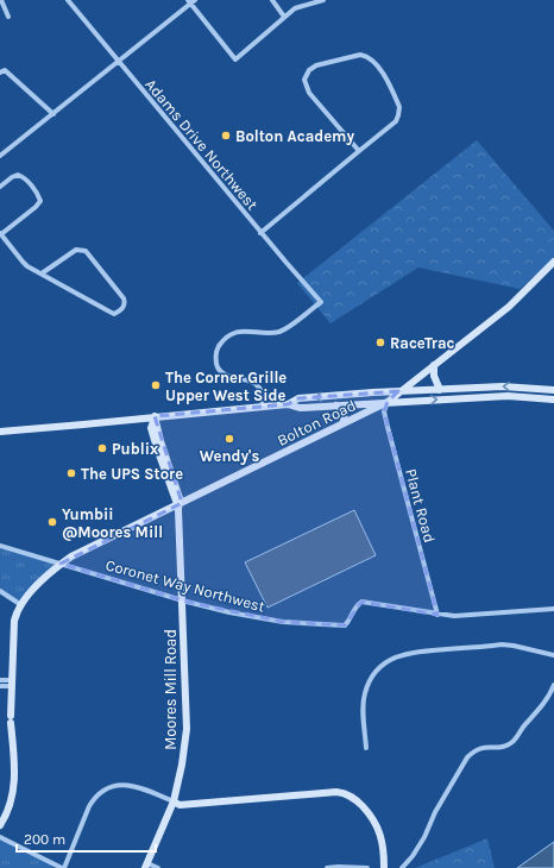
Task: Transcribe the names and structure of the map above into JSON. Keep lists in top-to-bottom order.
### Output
{
  "streets": {
    "street": [
      "Adams Drive Northwest",
      "Bolton Road",
      "Plant Road",
      "Coronet Way Northwest",
      "Moores Mill Road"
    ]
  },
  "crossings": [
    ["Bolton Road", "Plant Road"],
    ["Bolton Road", "Coronet Way Northwest"],
    ["Bolton Road", "Moores Mill Road"],
    ["Plant Road", "Coronet Way Northwest"],
    ["Coronet Way Northwest", "Moores Mill Road"]
  ],
  "places": [
    "Bolton Academy",
    "RaceTrac",
    "The Corner Grille Upper West Side",
    "Wendy's",
    "Publix",
    "The UPS Store",
    "Yumbii @Moores Mill"
  ],
  "scale_bar": "200 m"
}
